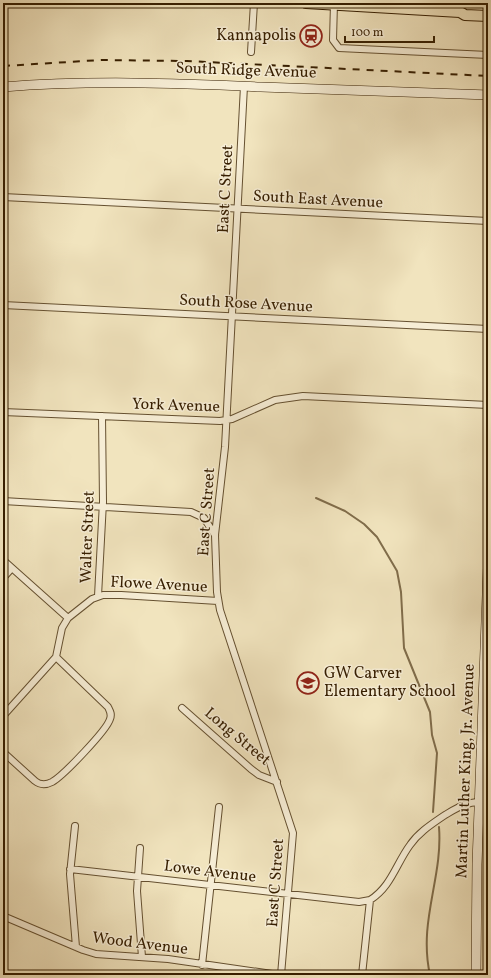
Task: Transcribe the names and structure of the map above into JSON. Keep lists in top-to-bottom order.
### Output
{
  "streets": {
    "street": [
      "South Ridge Avenue",
      "East C Street",
      "South East Avenue",
      "South Rose Avenue",
      "York Avenue",
      "Walter Street",
      "Flowe Avenue",
      "Long Street",
      "Martin Luther King, Jr. Avenue",
      "Lowe Avenue",
      "Wood Avenue"
    ]
  },
  "crossings": [
    ["South Ridge Avenue", "East C Street"],
    ["East C Street", "South East Avenue"],
    ["East C Street", "South Rose Avenue"],
    ["East C Street", "York Avenue"],
    ["East C Street", "Flowe Avenue"],
    ["East C Street", "Long Street"],
    ["East C Street", "Lowe Avenue"],
    ["East C Street", "Wood Avenue"],
    ["York Avenue", "Walter Street"],
    ["Walter Street", "Flowe Avenue"]
  ],
  "places": {
    "station": ["Kannapolis"],
    "school or university": ["GW Carver Elementary School"]
  },
  "scale_bar": "100 m"
}
